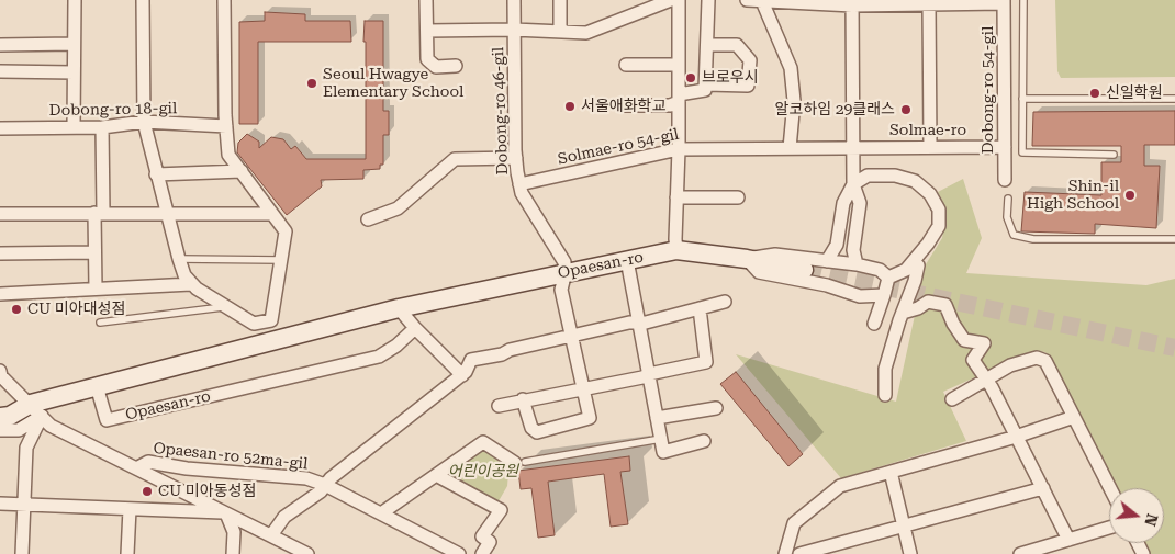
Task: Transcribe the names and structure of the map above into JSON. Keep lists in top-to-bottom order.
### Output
{
  "streets": {
    "street": [
      "Dobong-ro 54-gil",
      "Dobong-ro 18-gil",
      "Dobong-ro 46-gil",
      "Solmae-ro",
      "Solmae-ro 54-gil",
      "Opaesan-ro",
      "Opaesan-ro 52ma-gil"
    ]
  },
  "crossings": [
    ["Dobong-ro 54-gil", "Solmae-ro"],
    ["Dobong-ro 46-gil", "Solmae-ro 54-gil"],
    ["Dobong-ro 46-gil", "Opaesan-ro"],
    ["Solmae-ro", "Solmae-ro 54-gil"]
  ],
  "parks": ["어린이공원"],
  "places": [
    "브로우시",
    "Seoul Hwagye Elementary School",
    "신일학원",
    "서울애화학교",
    "알코하임 29클래스",
    "Shin-il High School",
    "CU 미아대성점",
    "CU 미아동성점"
  ],
  "north": "right"
}
